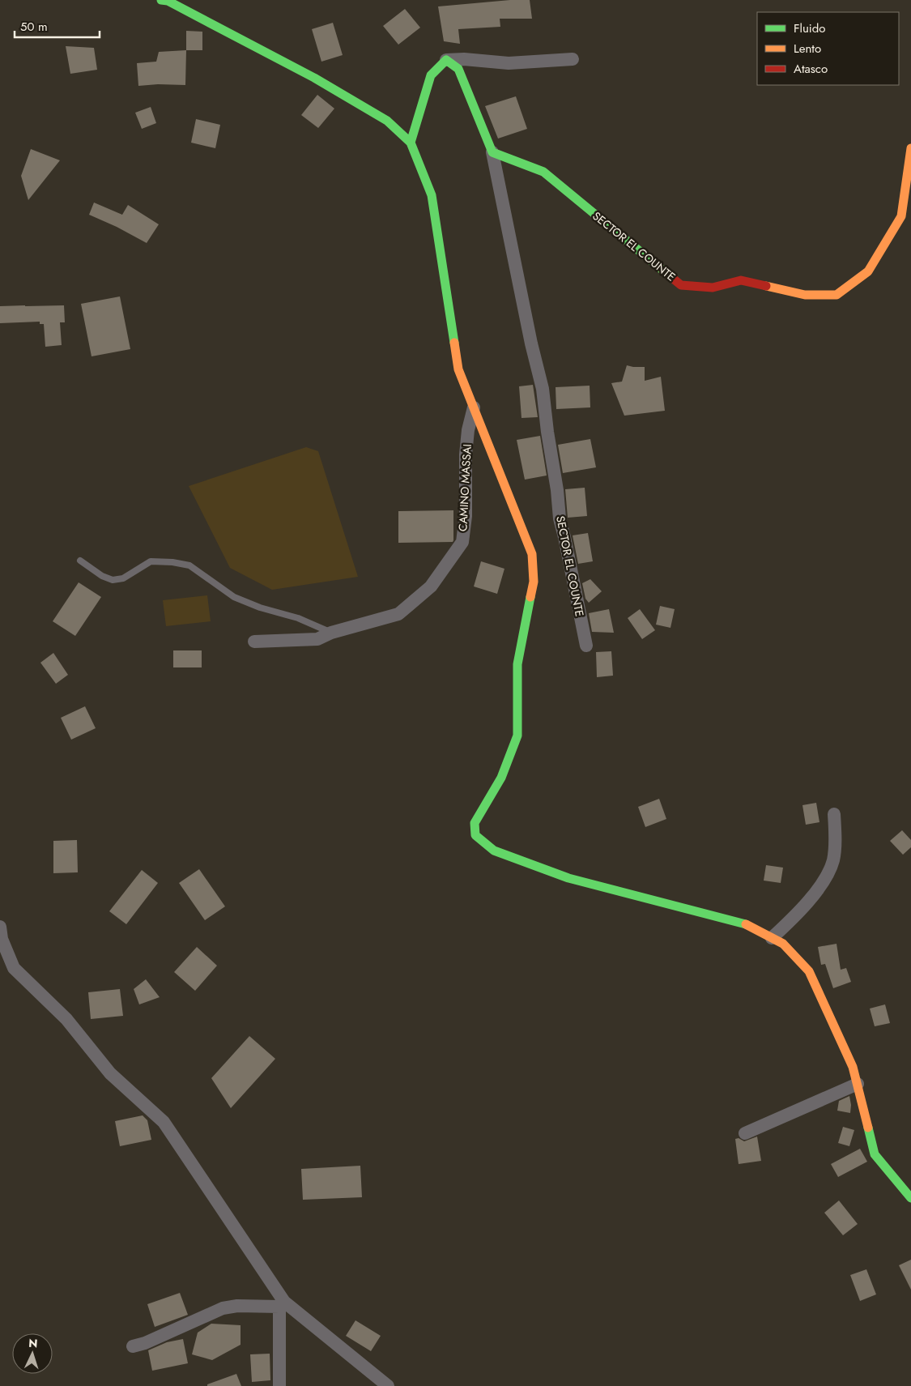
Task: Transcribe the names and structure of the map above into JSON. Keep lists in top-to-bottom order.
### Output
{
  "streets": {
    "street": ["SECTOR EL COUNTE", "CAMINO MASSAI"]
  },
  "legend": ["Fluido", "Lento", "Atasco"],
  "scale_bar": "50 m",
  "north": "top"
}
